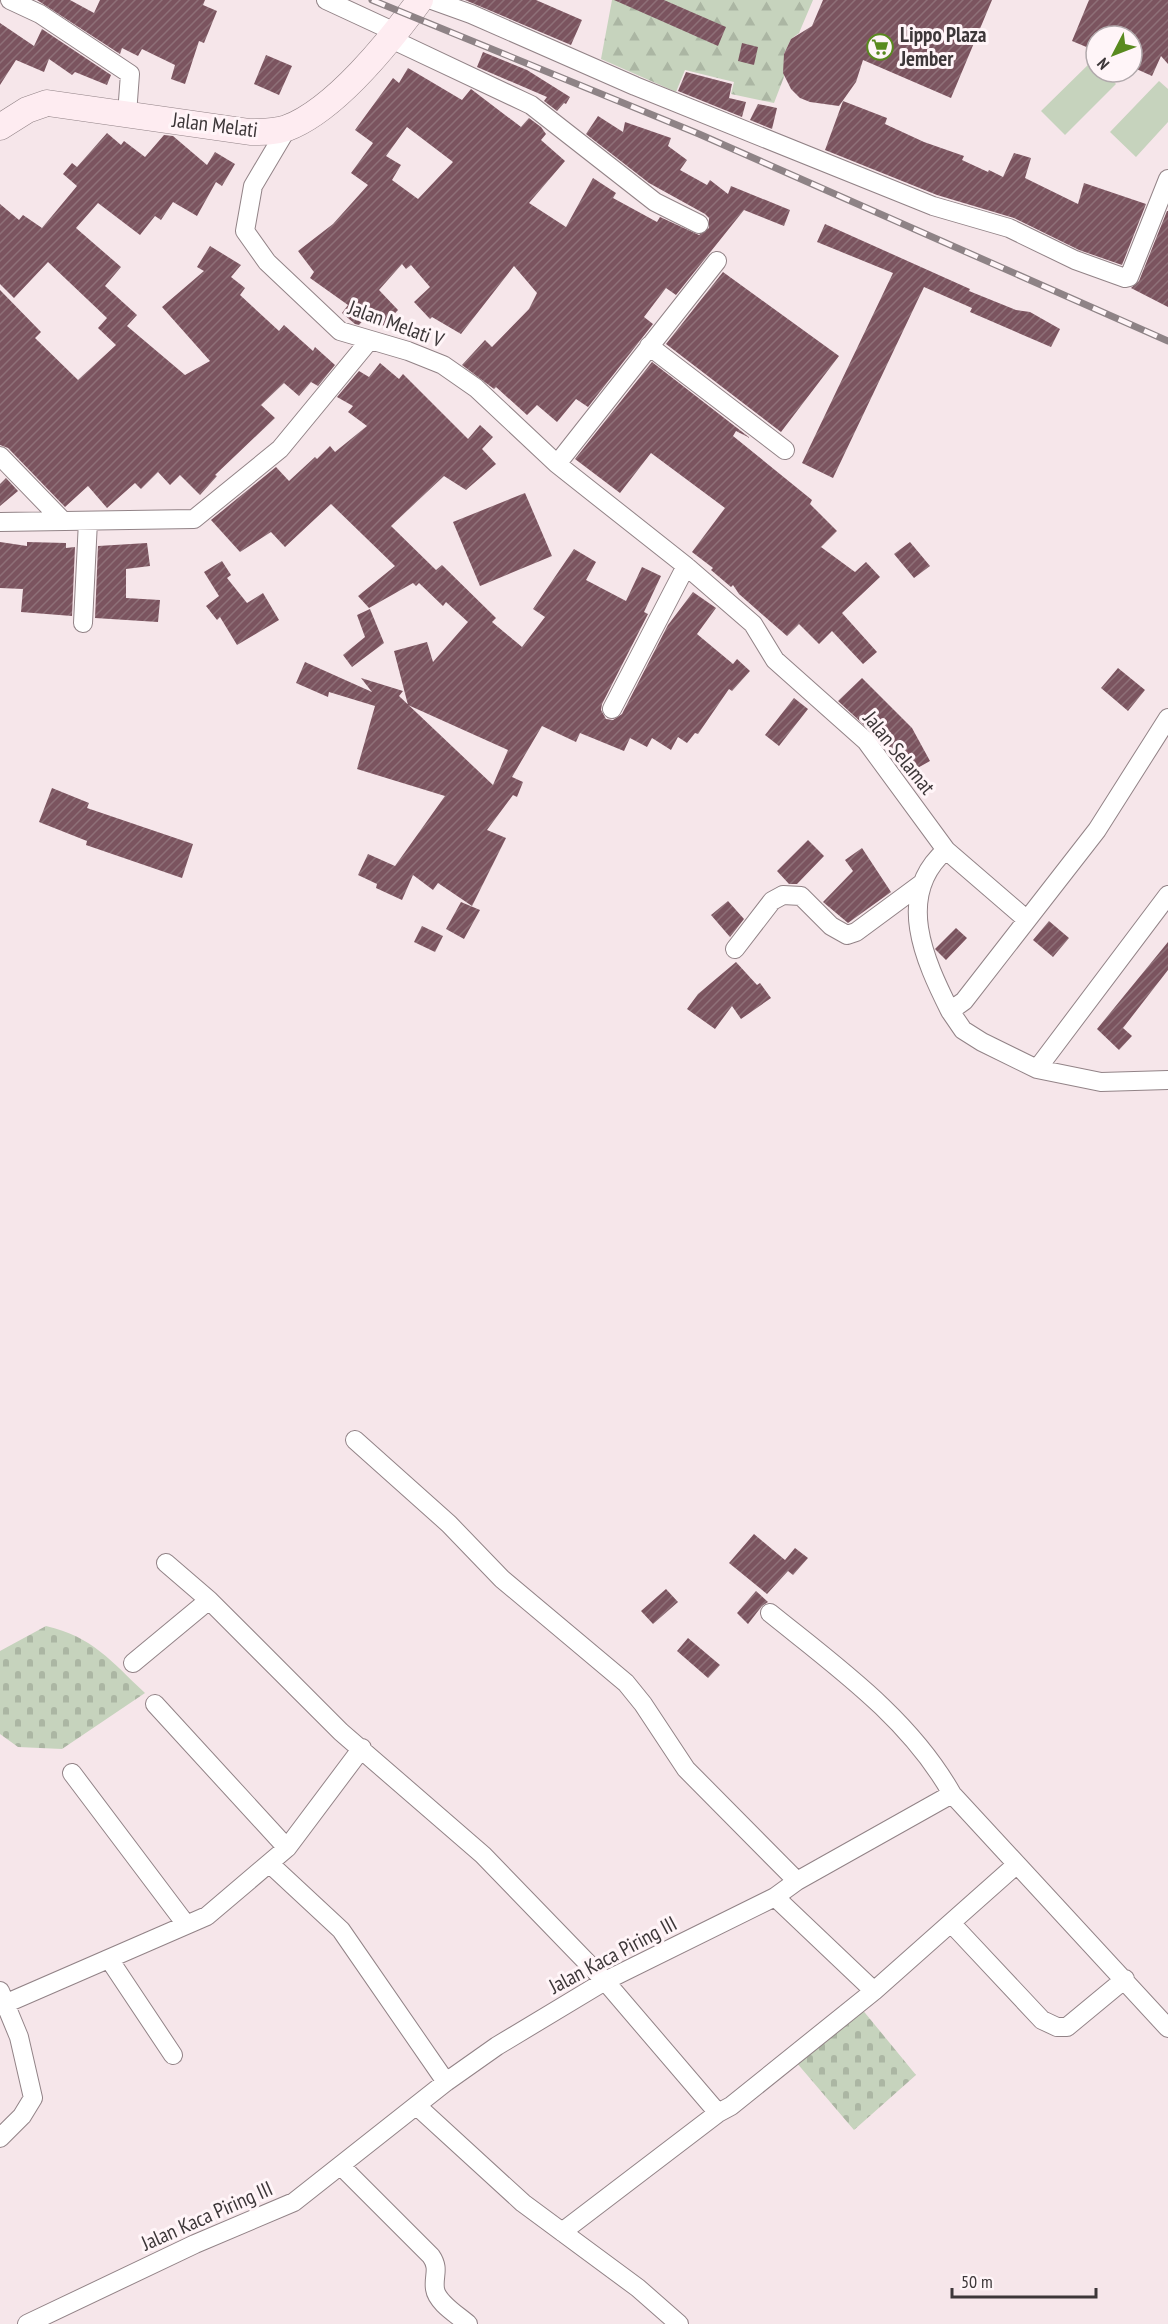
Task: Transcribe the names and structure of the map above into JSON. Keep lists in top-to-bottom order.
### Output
{
  "streets": {
    "main road": ["Jalan Melati"],
    "street": ["Jalan Melati V", "Jalan Selamat", "Jalan Kaca Piring III"]
  },
  "crossings": [
    ["Jalan Melati", "Jalan Melati V"],
    ["Jalan Melati V", "Jalan Selamat"]
  ],
  "places": {
    "supermarket": ["Lippo Plaza Jember"]
  },
  "scale_bar": "50 m",
  "north": "bottom left"
}
